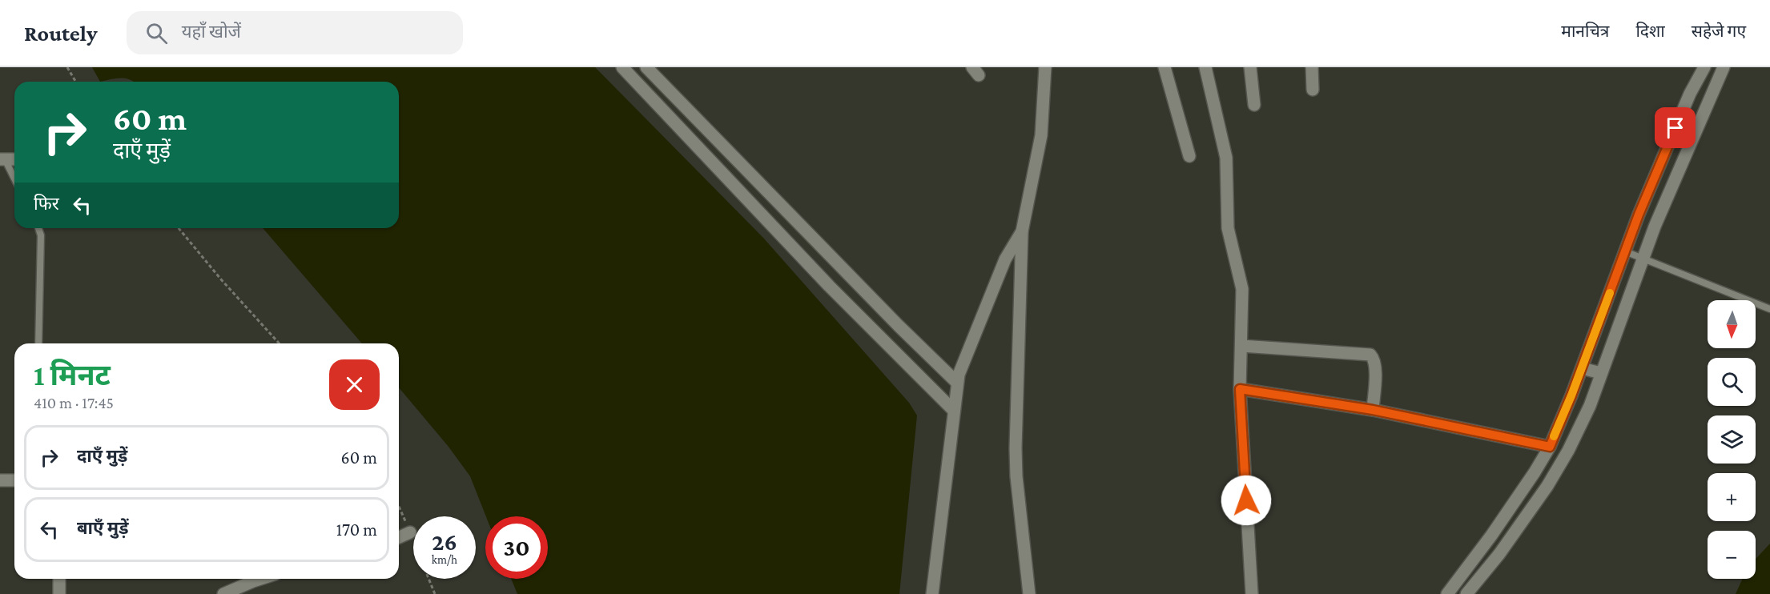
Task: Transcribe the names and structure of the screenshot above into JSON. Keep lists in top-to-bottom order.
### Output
{
  "north": "bottom",
  "page": {
    "header": "Routely",
    "search": "यहाँ खोजें",
    "nav": ["मानचित्र", "दिशा", "सहेजे गए"],
    "turn": ["60 m", "दाएँ मुड़ें"],
    "then": "फिर",
    "map_buttons": ["+", "−"],
    "heading": ["1 मिनट", "410 m · 17:45"],
    "list": [
      {
        "name": "दाएँ मुड़ें",
        "value": "60 m"
      },
      {
        "name": "बाएँ मुड़ें",
        "value": "170 m"
      }
    ],
    "speed": "26 km/h",
    "limit": "30"
  }
}
